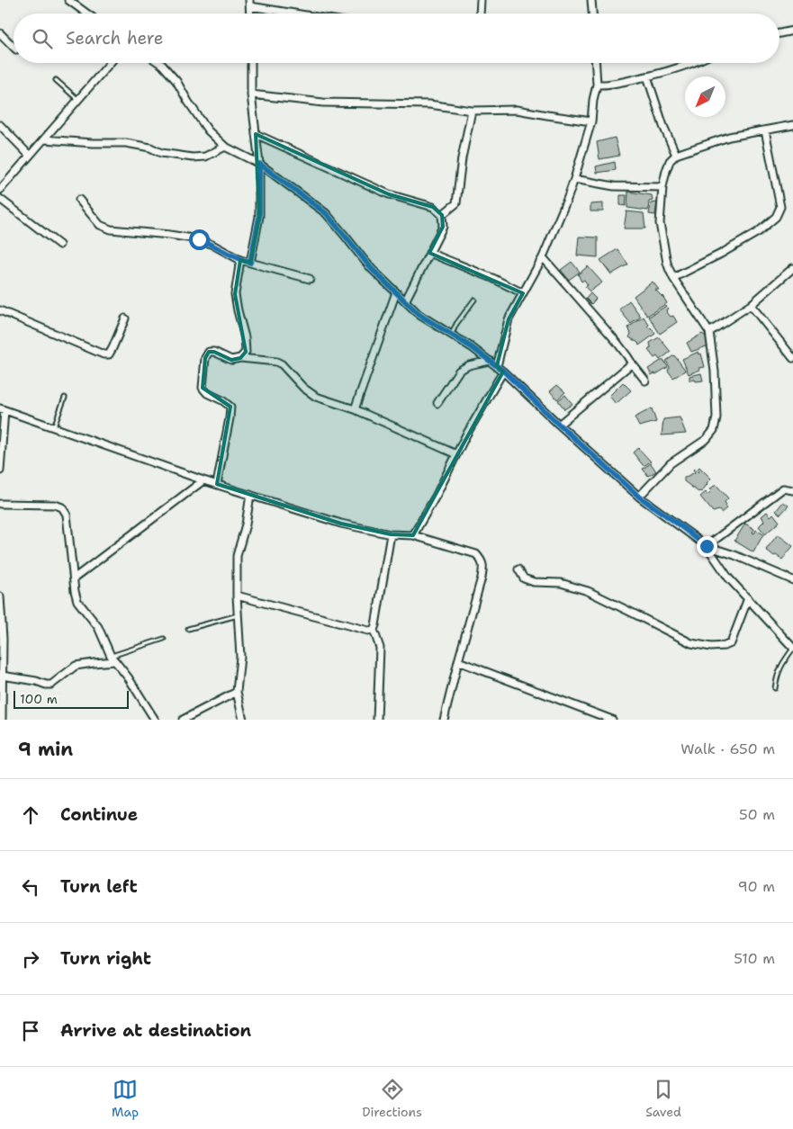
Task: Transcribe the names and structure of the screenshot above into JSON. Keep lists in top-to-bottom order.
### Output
{
  "scale_bar": "100 m",
  "north": "bottom left",
  "page": {
    "search": "Search here",
    "scale": "100 m",
    "heading": ["9 min", "Walk · 650 m"],
    "list": [
      ["Continue", "50 m"],
      ["Turn left", "90 m"],
      ["Turn right", "510 m"],
      "Arrive at destination"
    ],
    "nav": ["Map", "Directions", "Saved"]
  }
}
